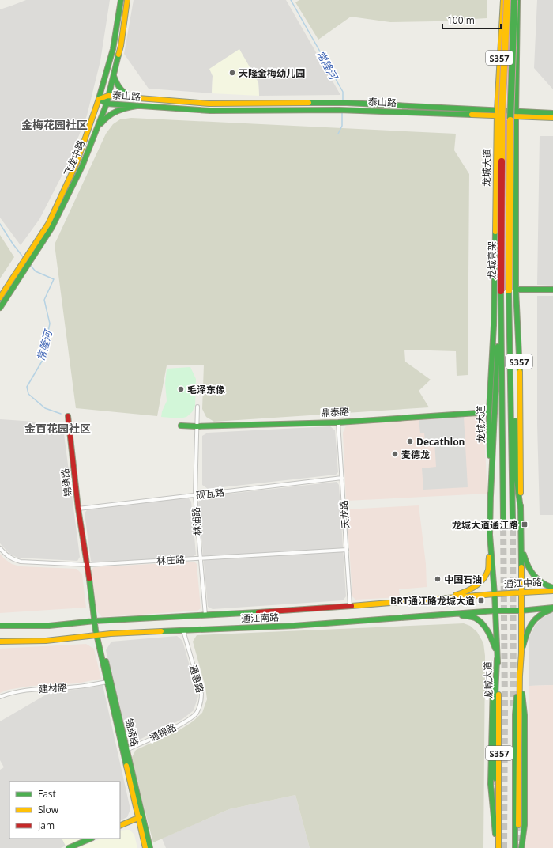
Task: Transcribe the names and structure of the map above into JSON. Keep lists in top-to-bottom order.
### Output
{
  "streets": {
    "main road": [
      "S357",
      "泰山路",
      "飞龙中路",
      "龙城大道",
      "龙城高架",
      "鼎泰路",
      "锦绣路",
      "通江中路",
      "通江南路"
    ],
    "street": [
      "砚瓦路",
      "天龙路",
      "林浦路",
      "林庄路",
      "通惠路",
      "建材路",
      "通锦路"
    ]
  },
  "crossings": [
    ["S357", "泰山路"],
    ["S357", "通江中路"],
    ["S357", "通江南路"],
    ["泰山路", "飞龙中路"],
    ["泰山路", "龙城大道"],
    ["龙城大道", "鼎泰路"],
    ["龙城大道", "通江中路"],
    ["龙城大道", "通江南路"],
    ["鼎泰路", "天龙路"],
    ["鼎泰路", "林浦路"],
    ["锦绣路", "砚瓦路"],
    ["锦绣路", "林庄路"],
    ["锦绣路", "通江南路"],
    ["锦绣路", "建材路"],
    ["锦绣路", "通锦路"],
    ["砚瓦路", "天龙路"],
    ["砚瓦路", "林浦路"],
    ["天龙路", "林庄路"],
    ["天龙路", "通江南路"],
    ["林浦路", "林庄路"],
    ["林浦路", "通江南路"],
    ["通江中路", "通江南路"],
    ["通江南路", "通惠路"],
    ["通惠路", "通锦路"]
  ],
  "districts": ["金梅花园社区", "金百花园社区"],
  "water": ["常隆河"],
  "places": {
    "other": [
      "天隆金梅幼儿园",
      "毛泽东像",
      "Decathlon",
      "麦德龙",
      "中国石油"
    ],
    "transit": ["龙城大道通江路", "BRT通江路龙城大道"]
  },
  "legend": ["Fast", "Slow", "Jam"],
  "scale_bar": "100 m"
}
